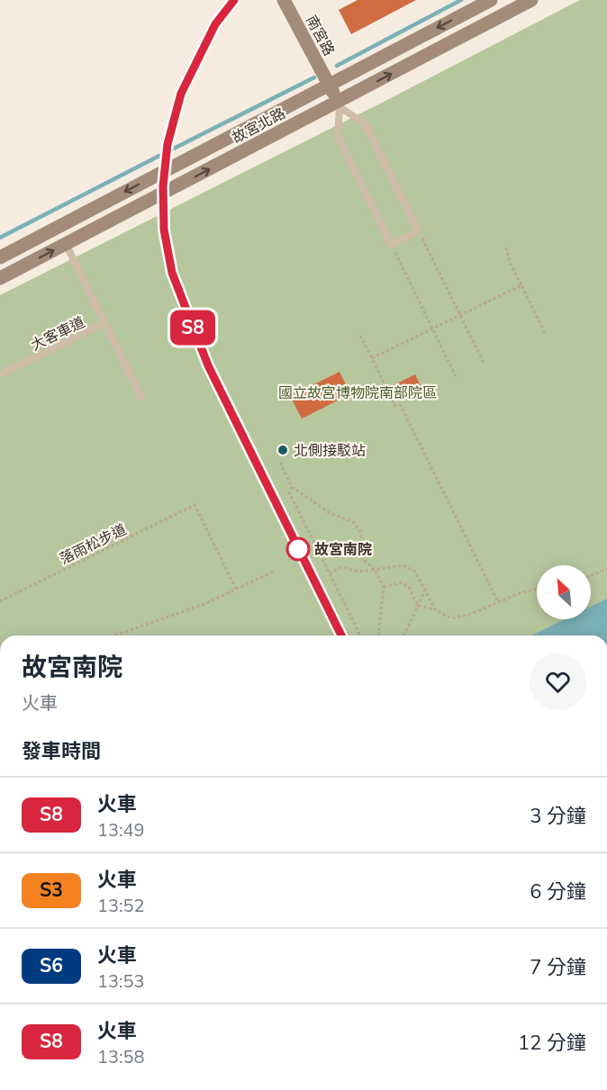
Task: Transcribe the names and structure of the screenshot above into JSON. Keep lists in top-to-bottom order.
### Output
{
  "streets": {
    "street": ["南宮路", "故宮北路"],
    "lane": ["大客車道"],
    "path": ["落雨松步道"]
  },
  "crossings": [
    ["南宮路", "故宮北路"],
    ["故宮北路", "大客車道"]
  ],
  "parks": ["國立故宮博物院南部院區"],
  "places": ["北側接駁站", "故宮南院"],
  "north": "top left",
  "page": {
    "on_map": "S8",
    "heading": [
      ["故宮南院", "火車"],
      "發車時間"
    ],
    "list": [
      {
        "mark": "S8",
        "name": "火車",
        "note": "13:49",
        "value": "3 分鐘"
      },
      {
        "mark": "S3",
        "name": "火車",
        "note": "13:52",
        "value": "6 分鐘"
      },
      {
        "mark": "S6",
        "name": "火車",
        "note": "13:53",
        "value": "7 分鐘"
      },
      {
        "mark": "S8",
        "name": "火車",
        "note": "13:58",
        "value": "12 分鐘"
      }
    ]
  }
}
